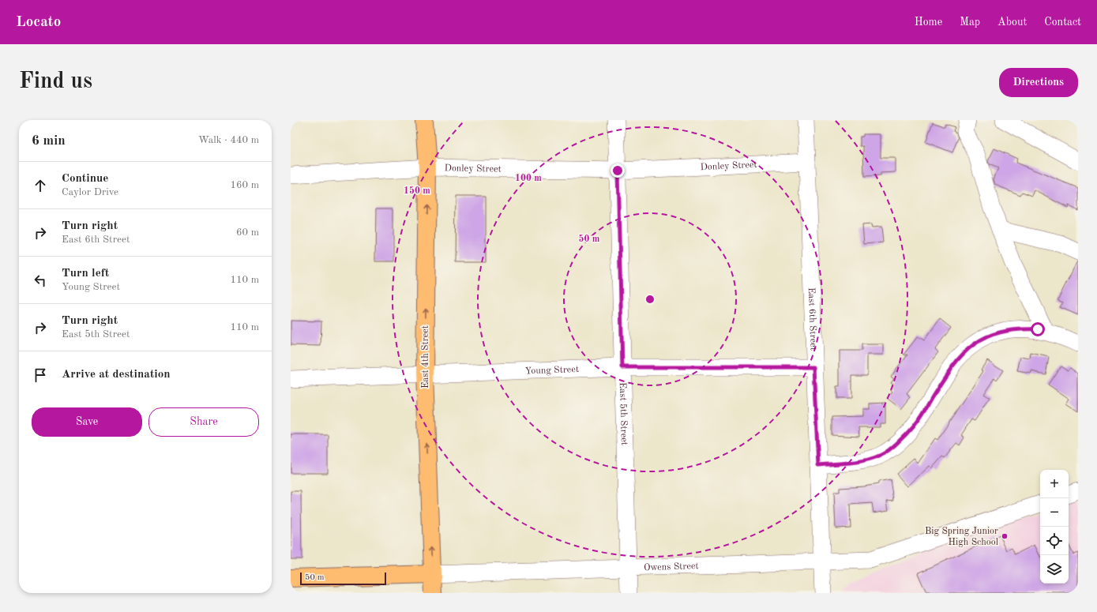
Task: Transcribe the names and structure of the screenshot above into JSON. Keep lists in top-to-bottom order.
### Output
{
  "streets": {
    "main road": ["East 4th Street", "Owens Street"],
    "street": [
      "Donley Street",
      "East 6th Street",
      "Young Street",
      "East 5th Street"
    ]
  },
  "crossings": [
    ["Donley Street", "East 6th Street"],
    ["Donley Street", "East 4th Street"],
    ["Donley Street", "East 5th Street"],
    ["East 6th Street", "Young Street"],
    ["East 6th Street", "Owens Street"],
    ["East 4th Street", "Young Street"],
    ["East 4th Street", "Owens Street"],
    ["Young Street", "East 5th Street"],
    ["East 5th Street", "Owens Street"]
  ],
  "one_way": ["East 4th Street"],
  "places": ["Big Spring Junior High School"],
  "scale_bar": "50 m",
  "page": {
    "header": "Locato",
    "nav": [
      "Home",
      "Map",
      "About",
      "Contact"
    ],
    "buttons": [
      "Directions",
      ["Save", "Share"]
    ],
    "title": "Find us",
    "heading": ["6 min", "Walk · 440 m"],
    "list": [
      ["Continue", "Caylor Drive", "160 m"],
      ["Turn right", "East 6th Street", "60 m"],
      ["Turn left", "Young Street", "110 m"],
      ["Turn right", "East 5th Street", "110 m"],
      "Arrive at destination"
    ],
    "map_buttons": ["+", "−"],
    "scale": "50 m"
  },
  "rings": ["100 m", "150 m", "50 m"]
}
